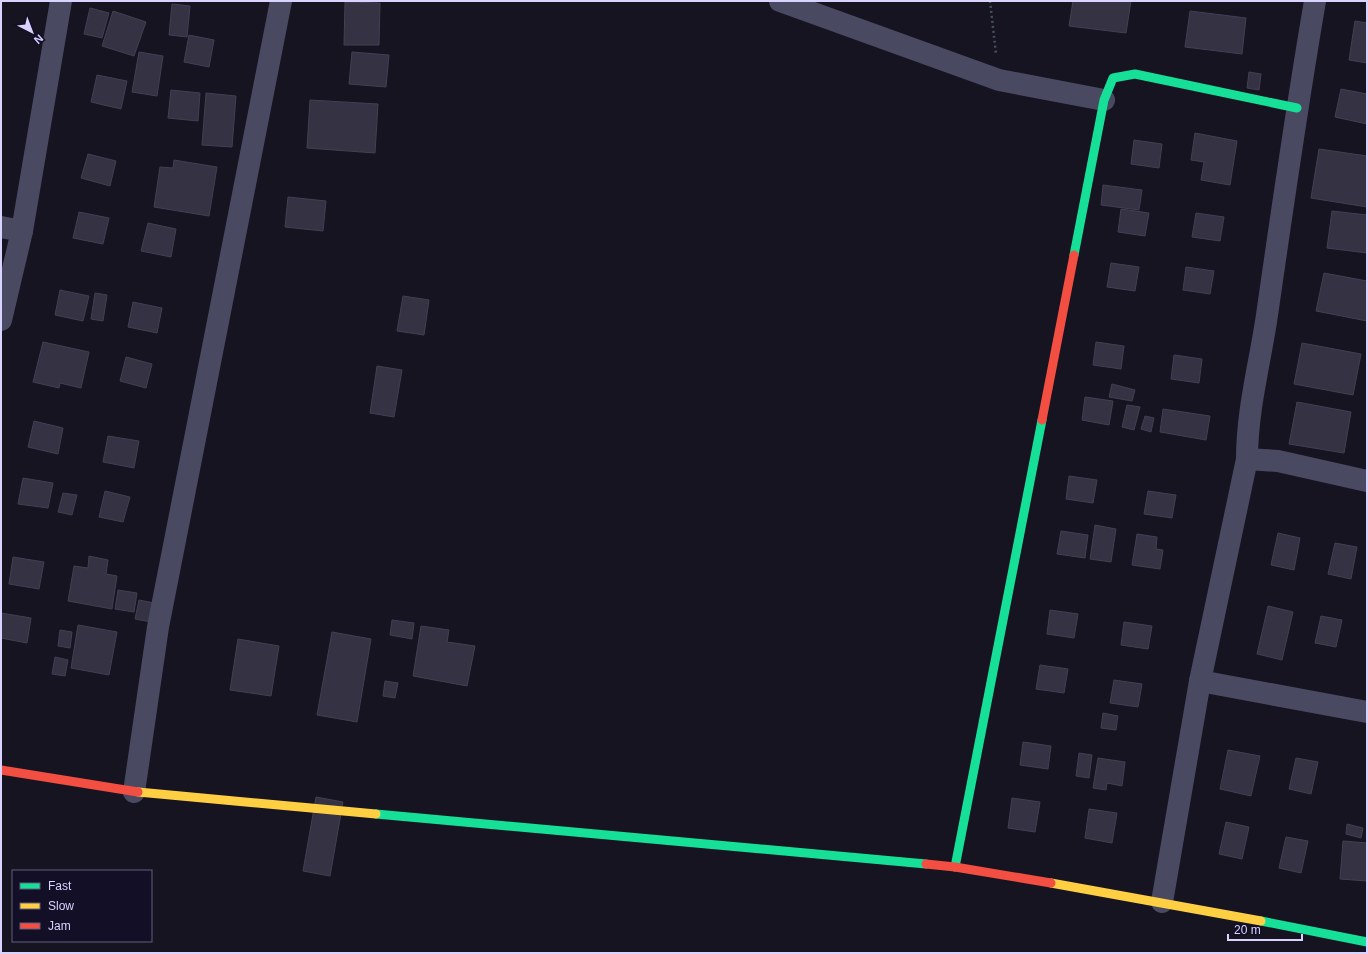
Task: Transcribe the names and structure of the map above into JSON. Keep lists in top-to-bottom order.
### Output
{
  "legend": ["Fast", "Slow", "Jam"],
  "scale_bar": "20 m",
  "north": "bottom right"
}
